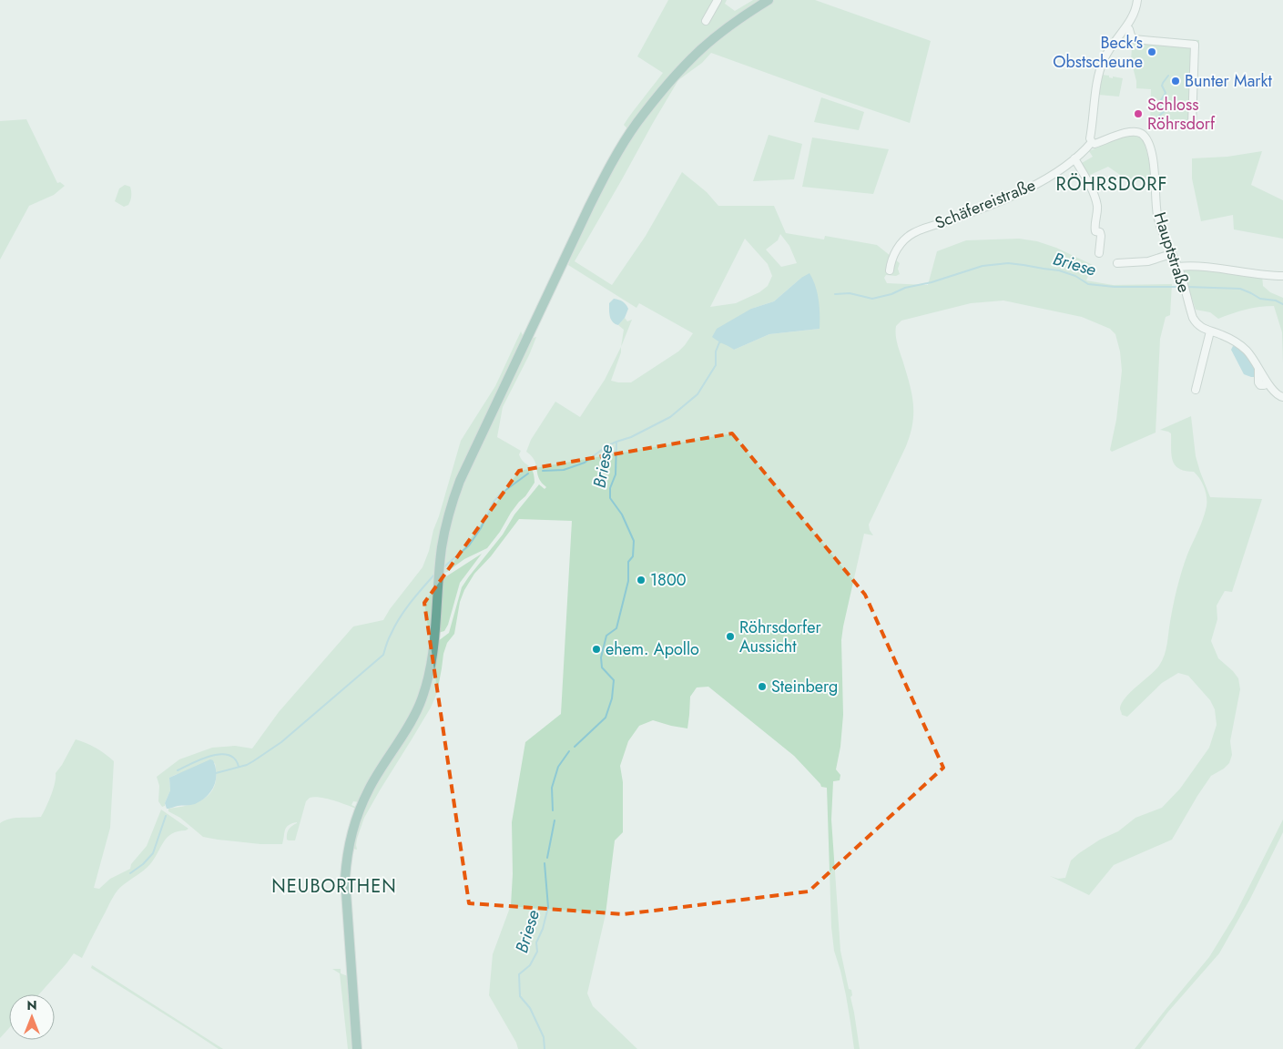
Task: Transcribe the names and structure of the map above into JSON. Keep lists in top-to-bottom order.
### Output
{
  "streets": {
    "street": ["Schäfereistraße", "Hauptstraße"]
  },
  "crossings": [
    ["Schäfereistraße", "Hauptstraße"]
  ],
  "districts": ["RÖHRSDORF", "NEUBORTHEN"],
  "water": ["Briese"],
  "places": [
    "Beck's Obstscheune",
    "Bunter Markt",
    "Schloss Röhrsdorf",
    "1800",
    "Röhrsdorfer Aussicht",
    "ehem. Apollo",
    "Steinberg"
  ],
  "north": "top"
}
